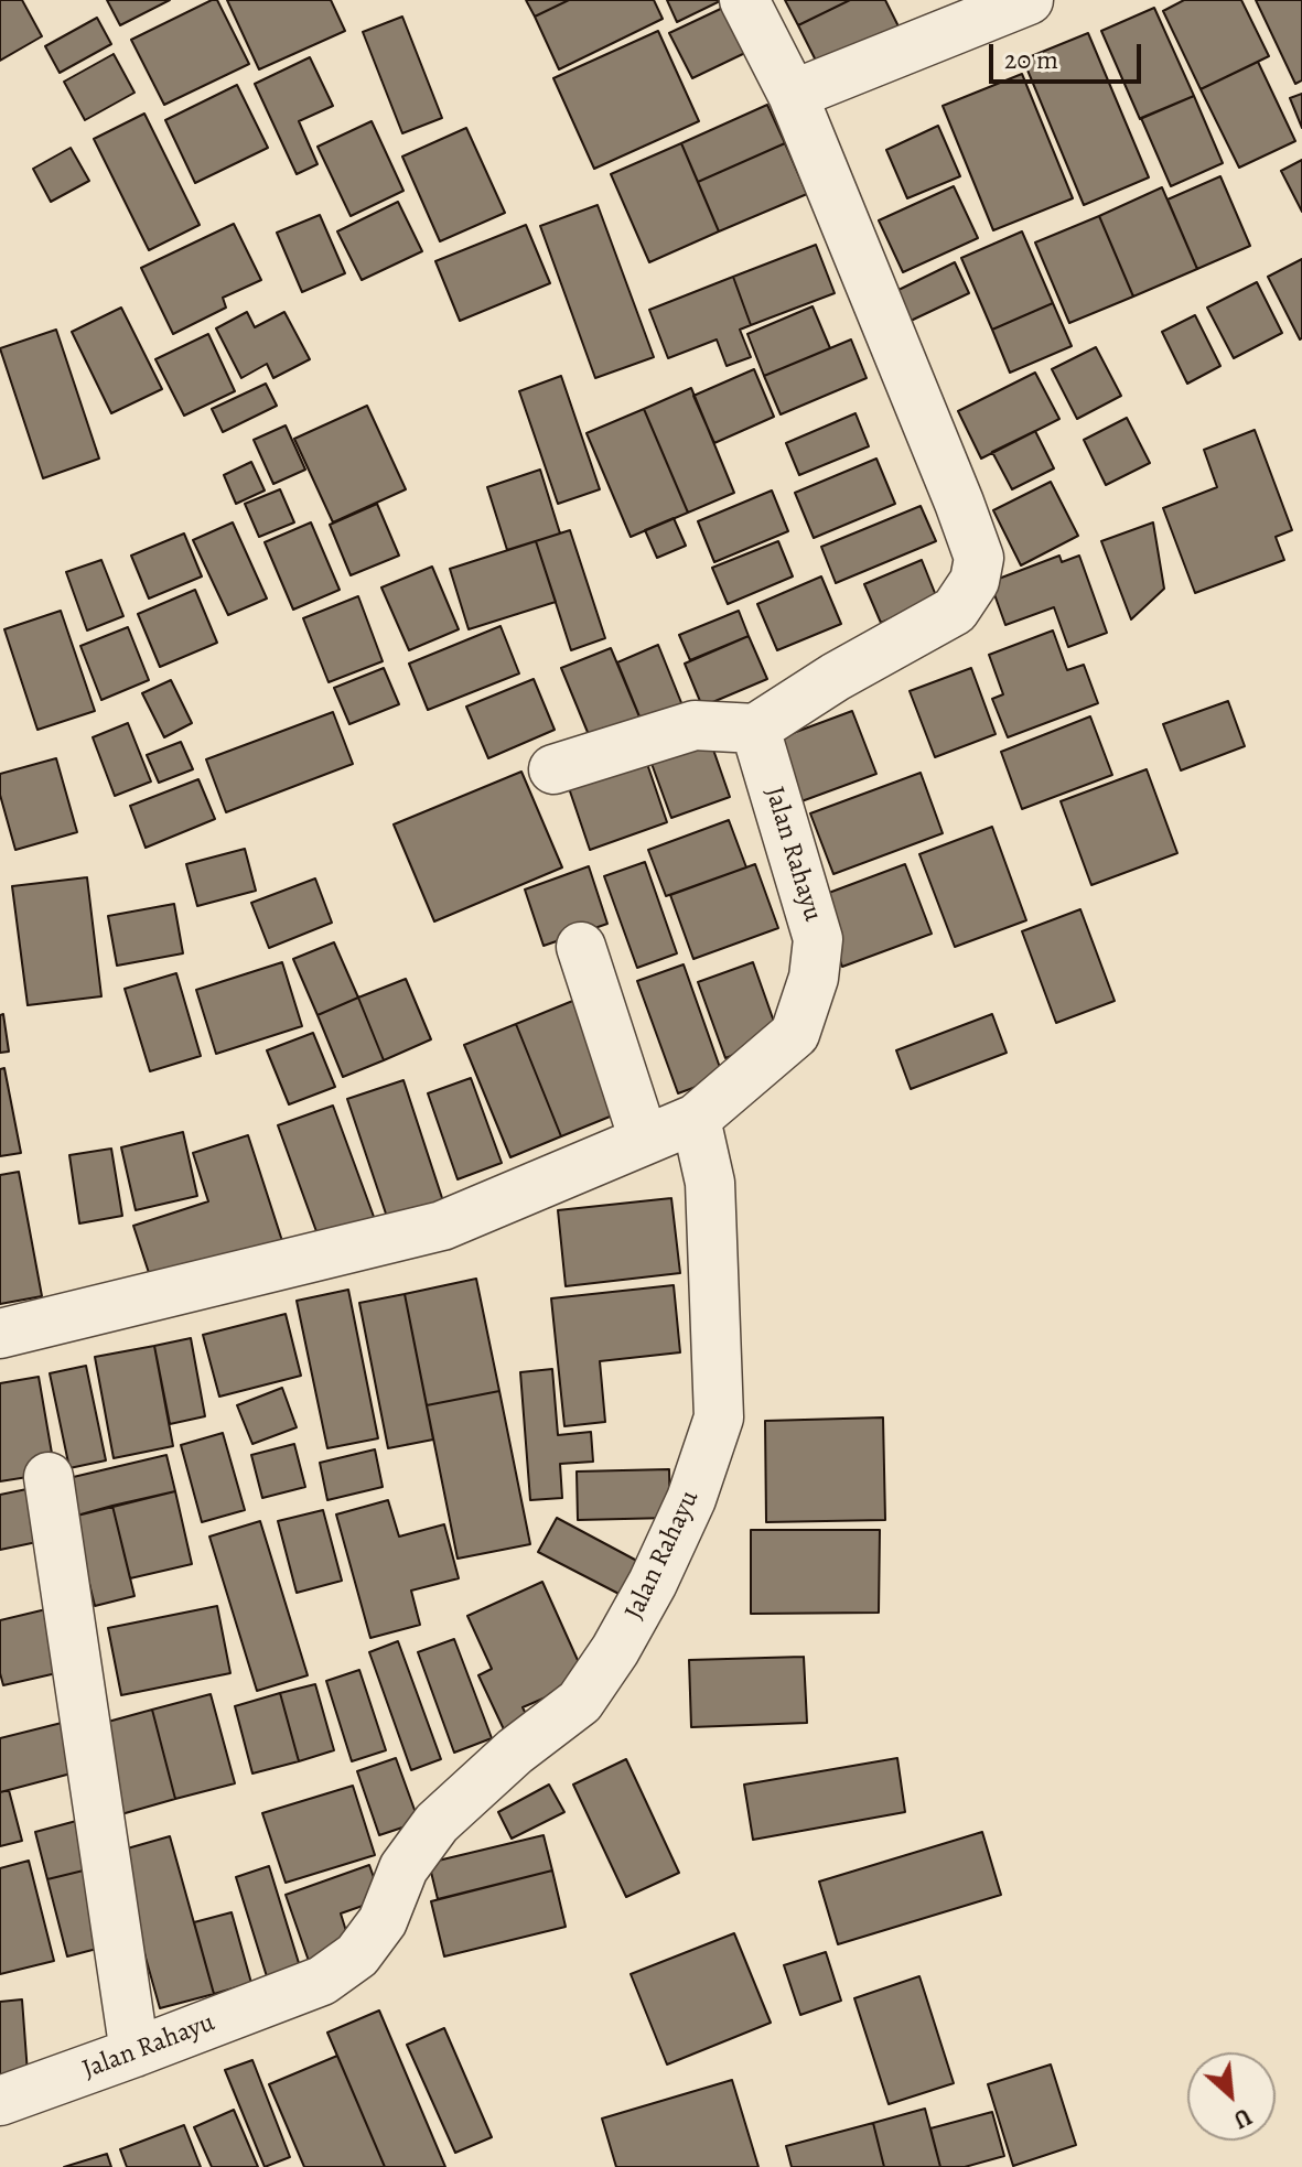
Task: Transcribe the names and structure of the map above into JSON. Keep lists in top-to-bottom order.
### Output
{
  "streets": {
    "street": ["Jalan Rahayu"]
  },
  "scale_bar": "20 m",
  "north": "bottom right"
}
